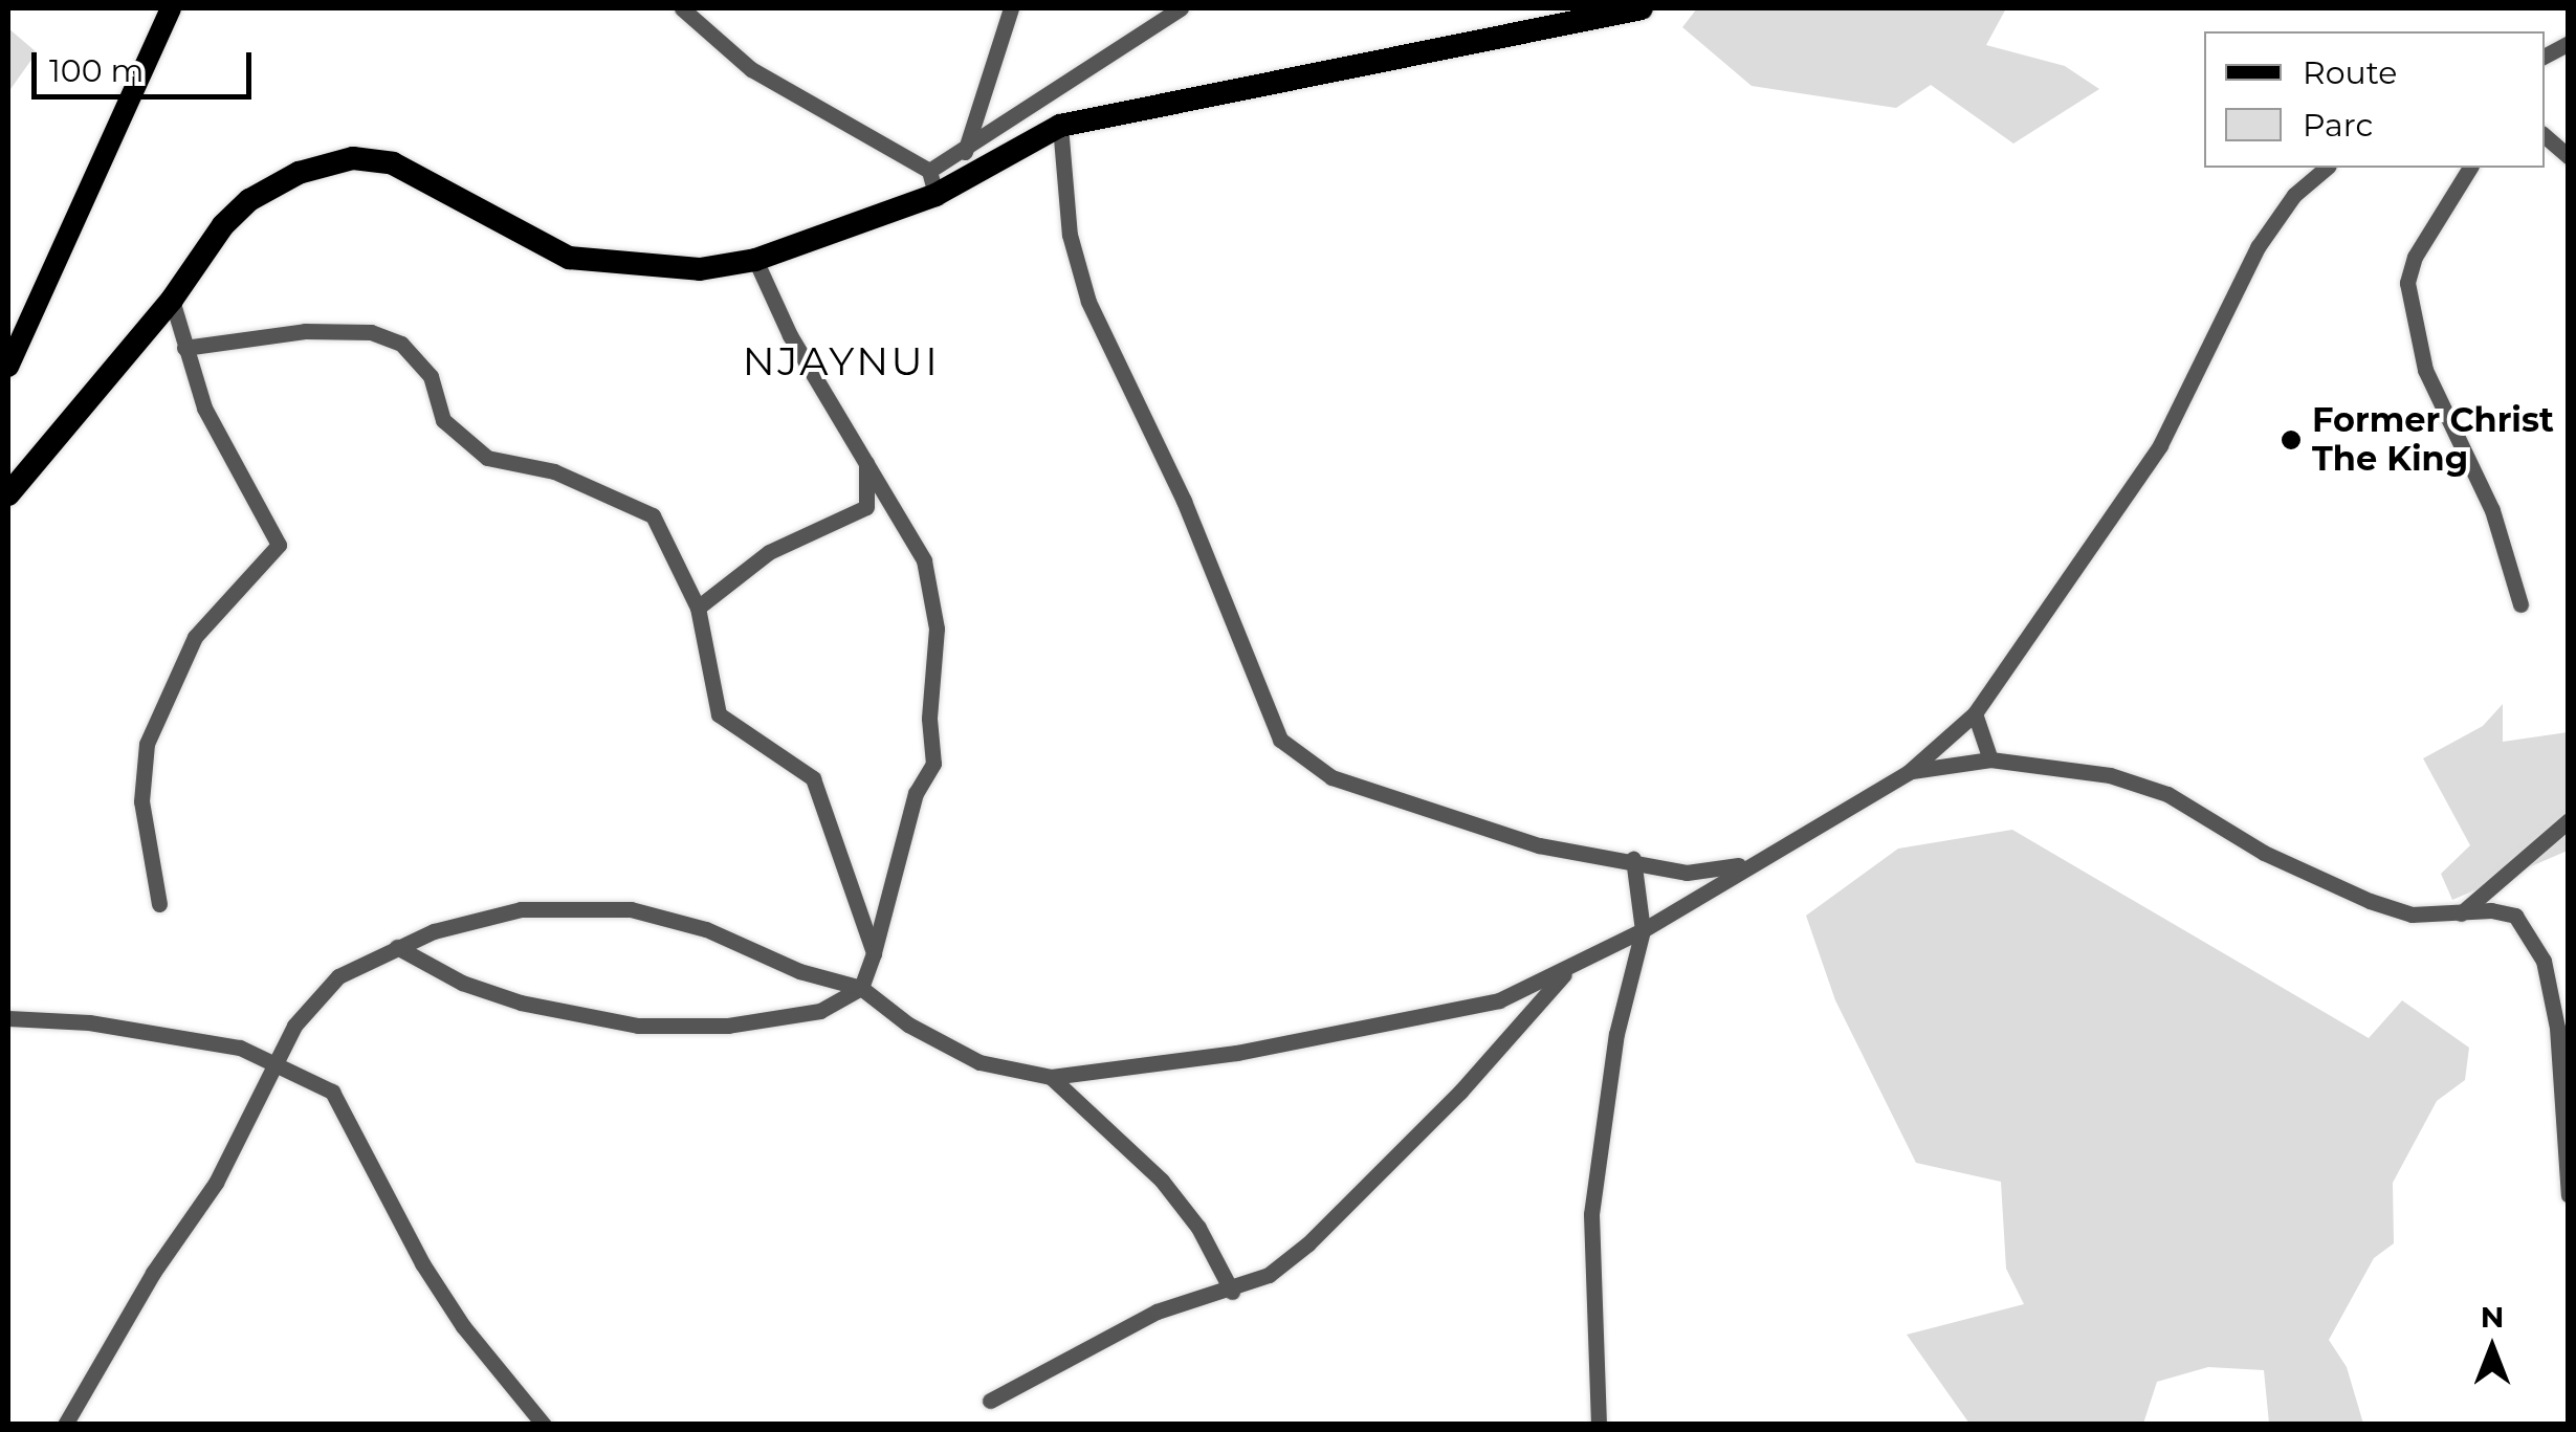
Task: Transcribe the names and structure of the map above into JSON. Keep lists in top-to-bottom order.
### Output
{
  "districts": ["NJAYNUI"],
  "places": ["Former Christ The King"],
  "legend": ["Route", "Parc"],
  "scale_bar": "100 m",
  "north": "top"
}
